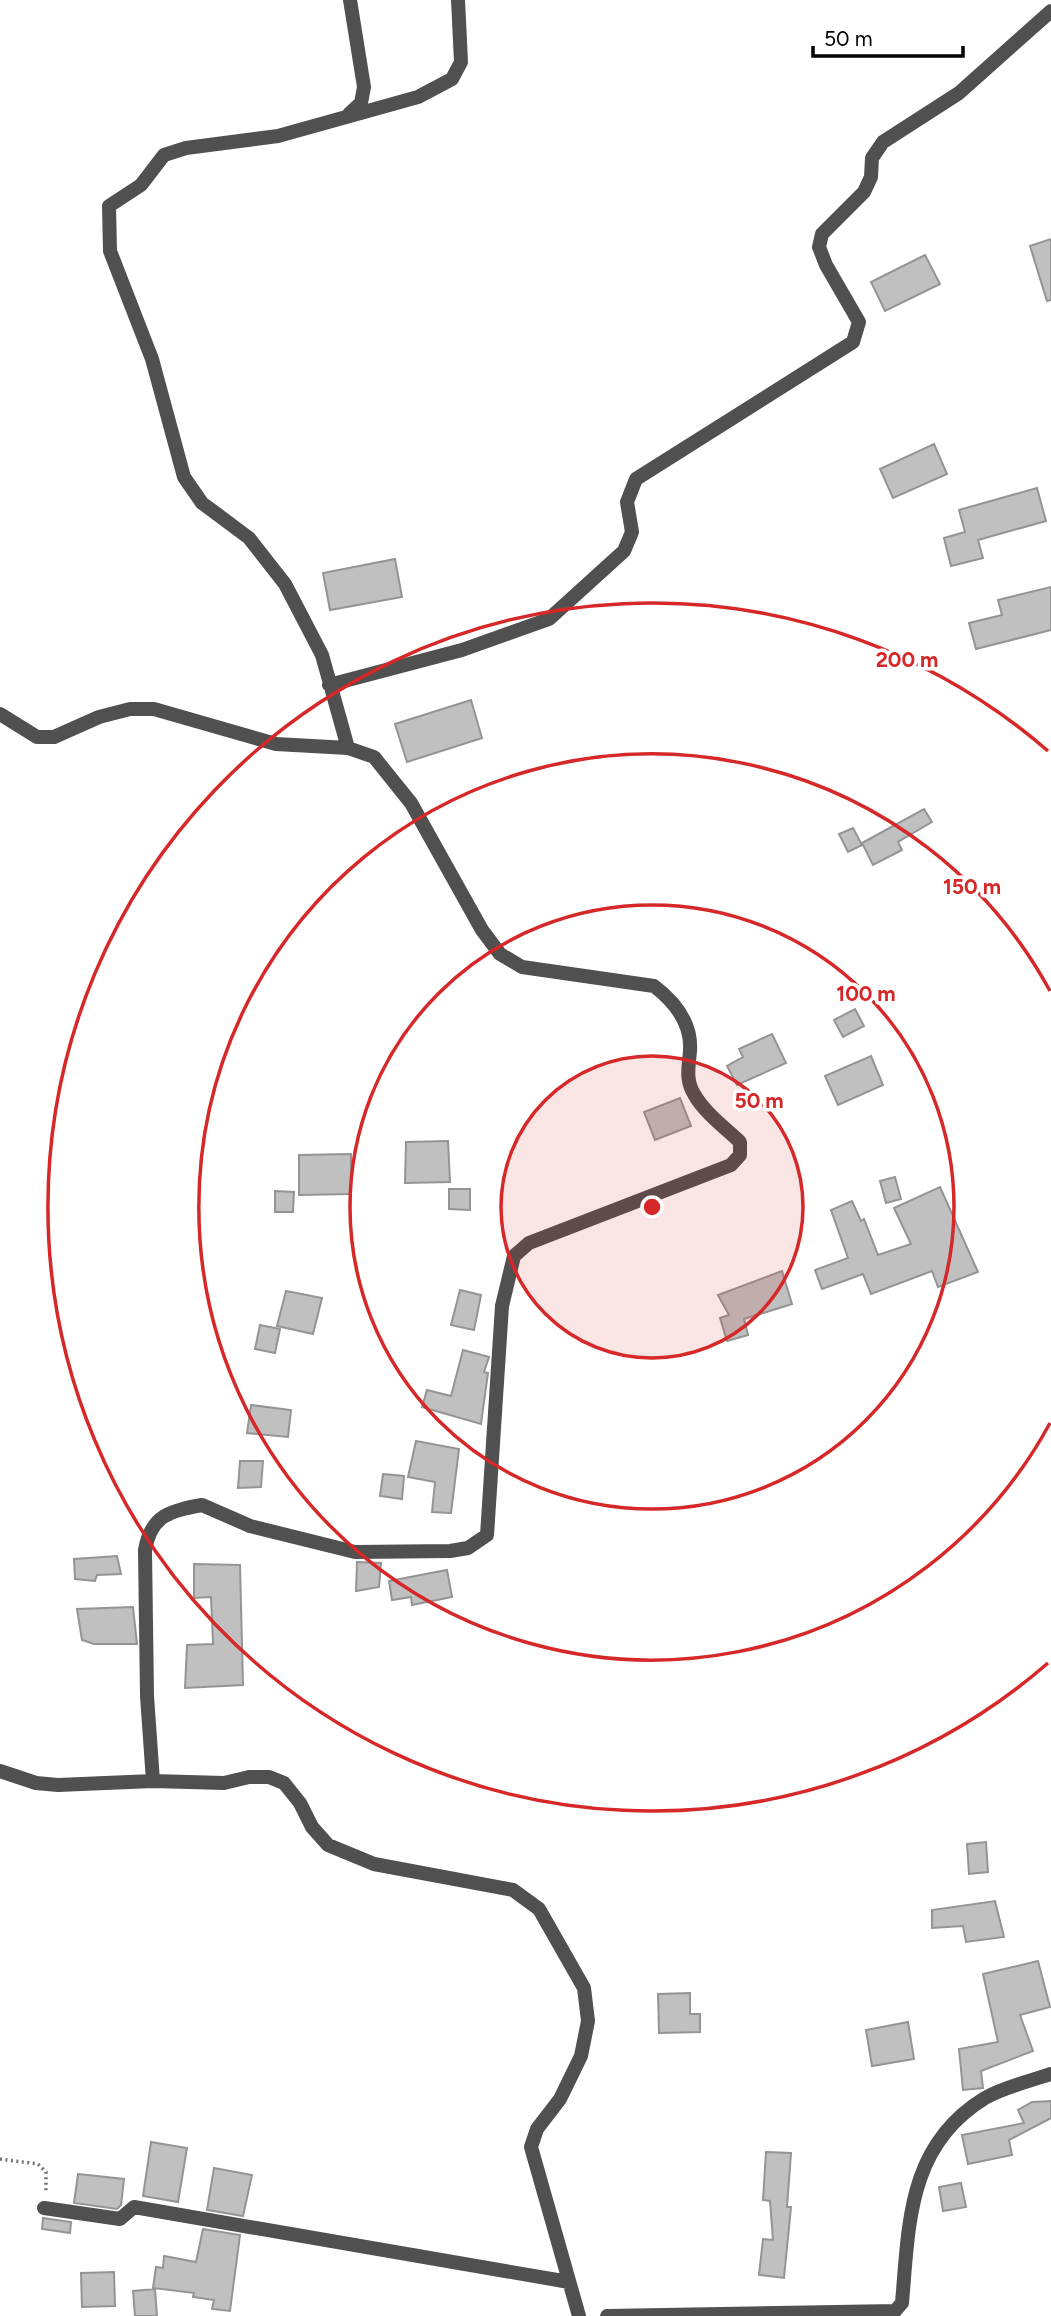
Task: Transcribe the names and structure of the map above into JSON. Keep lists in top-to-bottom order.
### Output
{
  "scale_bar": "50 m",
  "rings": [
    "200 m",
    "150 m",
    "100 m",
    "50 m"
  ]
}
